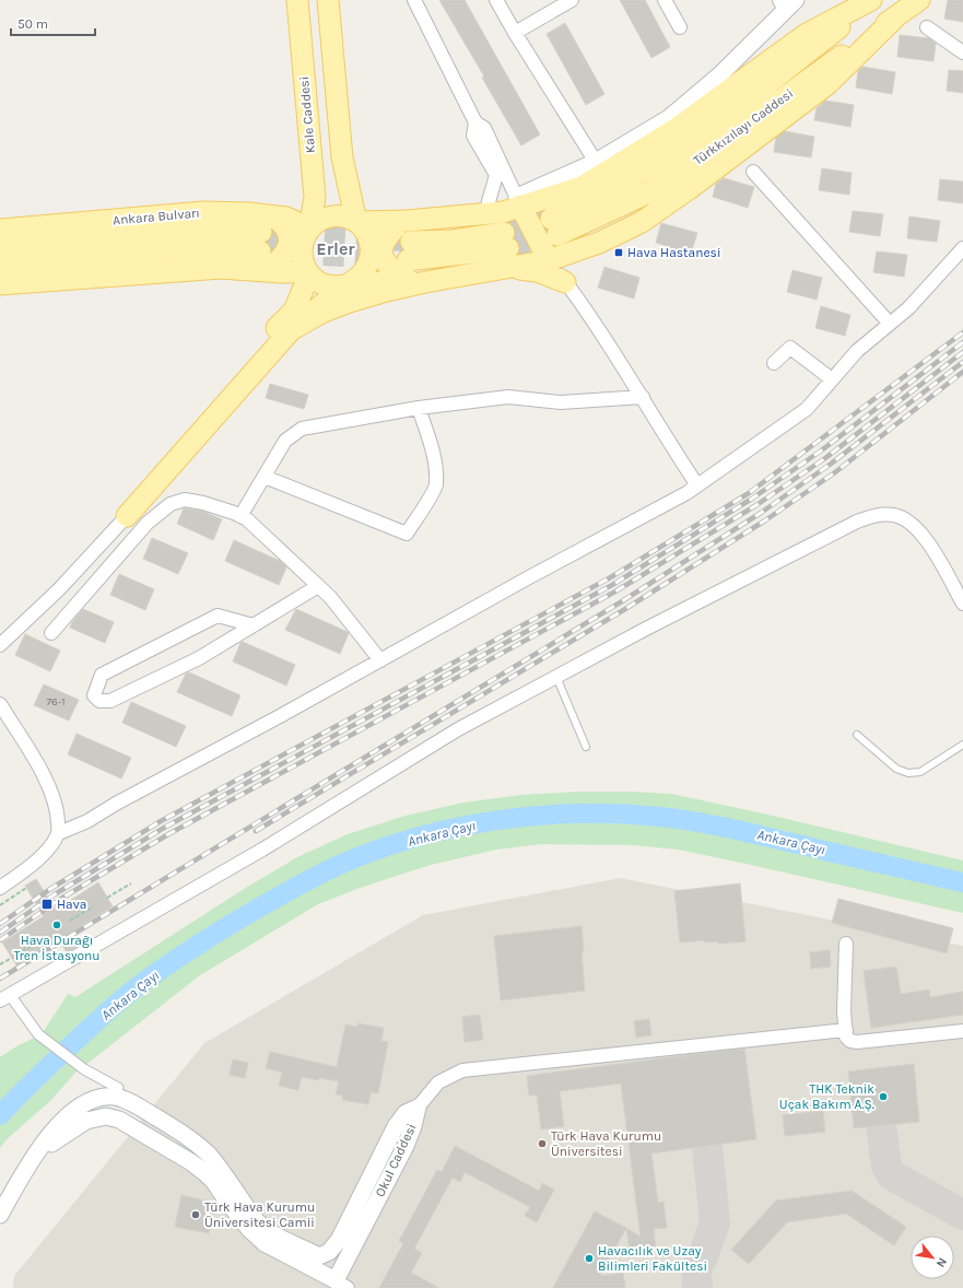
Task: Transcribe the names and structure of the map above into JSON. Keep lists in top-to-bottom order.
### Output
{
  "streets": {
    "main road": ["Kale Caddesi", "Türkkızılayı Caddesi", "Ankara Bulvarı"],
    "street": ["Okul Caddesi"]
  },
  "crossings": [
    ["Kale Caddesi", "Ankara Bulvarı"]
  ],
  "districts": ["Erler"],
  "water": ["Ankara Çayı"],
  "places": {
    "transit": ["Hava Hastanesi", "Hava"],
    "other": [
      "Hava Durağı Tren İstasyonu",
      "THK Teknik Uçak Bakım A.Ş.",
      "Türk Hava Kurumu Üniversitesi",
      "Türk Hava Kurumu Üniversitesi Camii",
      "Havacılık ve Uzay Bilimleri Fakültesi"
    ]
  },
  "house_numbers": ["76-1"],
  "scale_bar": "50 m",
  "north": "bottom right"
}
